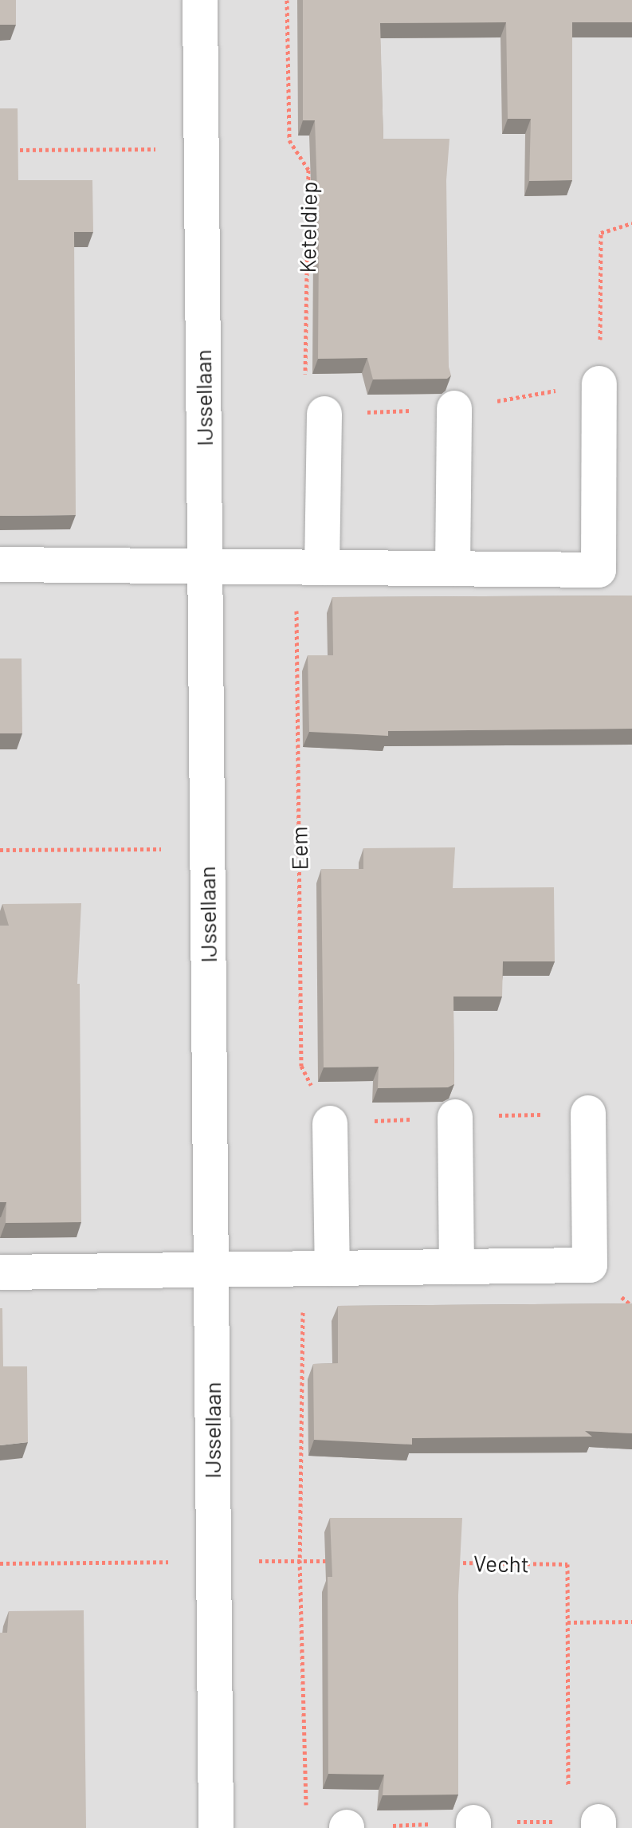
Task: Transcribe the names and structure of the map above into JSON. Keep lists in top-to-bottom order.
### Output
{
  "streets": {
    "street": ["IJssellaan"],
    "path": ["Keteldiep", "Eem", "Vecht"]
  }
}
